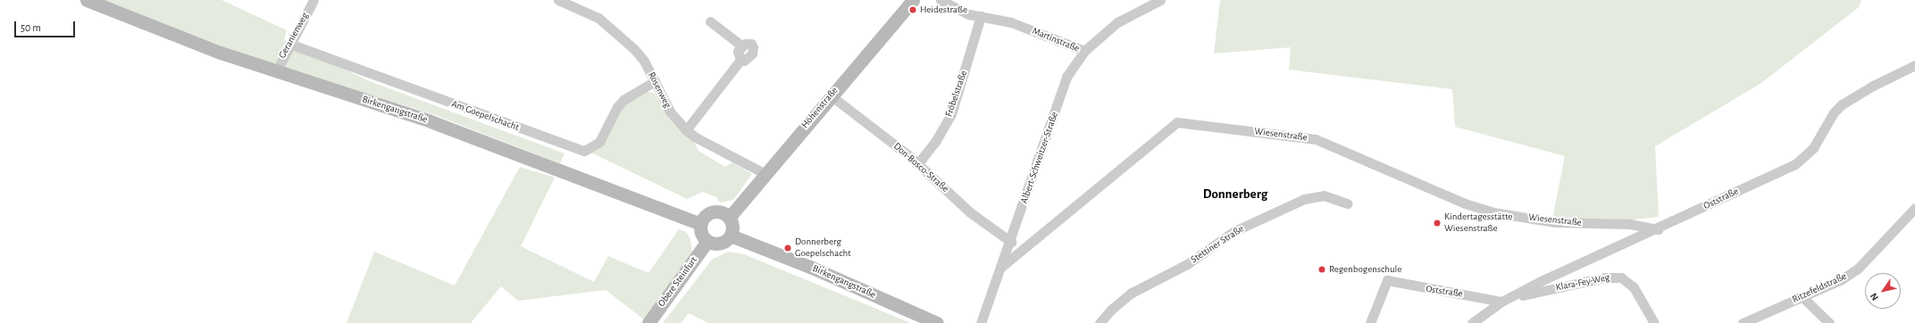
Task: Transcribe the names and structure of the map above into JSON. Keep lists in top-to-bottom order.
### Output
{
  "streets": {
    "street": [
      "Geranienweg",
      "Martinstraße",
      "Rosenweg",
      "Fröbelstraße",
      "Höhenstraße",
      "Birkengangstraße",
      "Am Goepelschacht",
      "Wiesenstraße",
      "Albert-Schweitzer-Straße",
      "Don-Bosco-Straße",
      "Oststraße",
      "Stettiner Straße",
      "Obere Steinfurt",
      "Klara-Fey-Weg",
      "Ritzefeldstraße"
    ]
  },
  "crossings": [
    ["Geranienweg", "Birkengangstraße"],
    ["Geranienweg", "Am Goepelschacht"],
    ["Martinstraße", "Fröbelstraße"],
    ["Martinstraße", "Albert-Schweitzer-Straße"],
    ["Rosenweg", "Höhenstraße"],
    ["Rosenweg", "Am Goepelschacht"],
    ["Fröbelstraße", "Don-Bosco-Straße"],
    ["Höhenstraße", "Birkengangstraße"],
    ["Höhenstraße", "Don-Bosco-Straße"],
    ["Höhenstraße", "Obere Steinfurt"],
    ["Birkengangstraße", "Obere Steinfurt"],
    ["Wiesenstraße", "Albert-Schweitzer-Straße"],
    ["Wiesenstraße", "Oststraße"],
    ["Albert-Schweitzer-Straße", "Don-Bosco-Straße"],
    ["Oststraße", "Klara-Fey-Weg"]
  ],
  "districts": ["Donnerberg"],
  "places": [
    "Heidestraße",
    "Kindertagesstätte Wiesenstraße",
    "Donnerberg Goepelschacht",
    "Regenbogenschule"
  ],
  "scale_bar": "50 m",
  "north": "bottom left"
}
